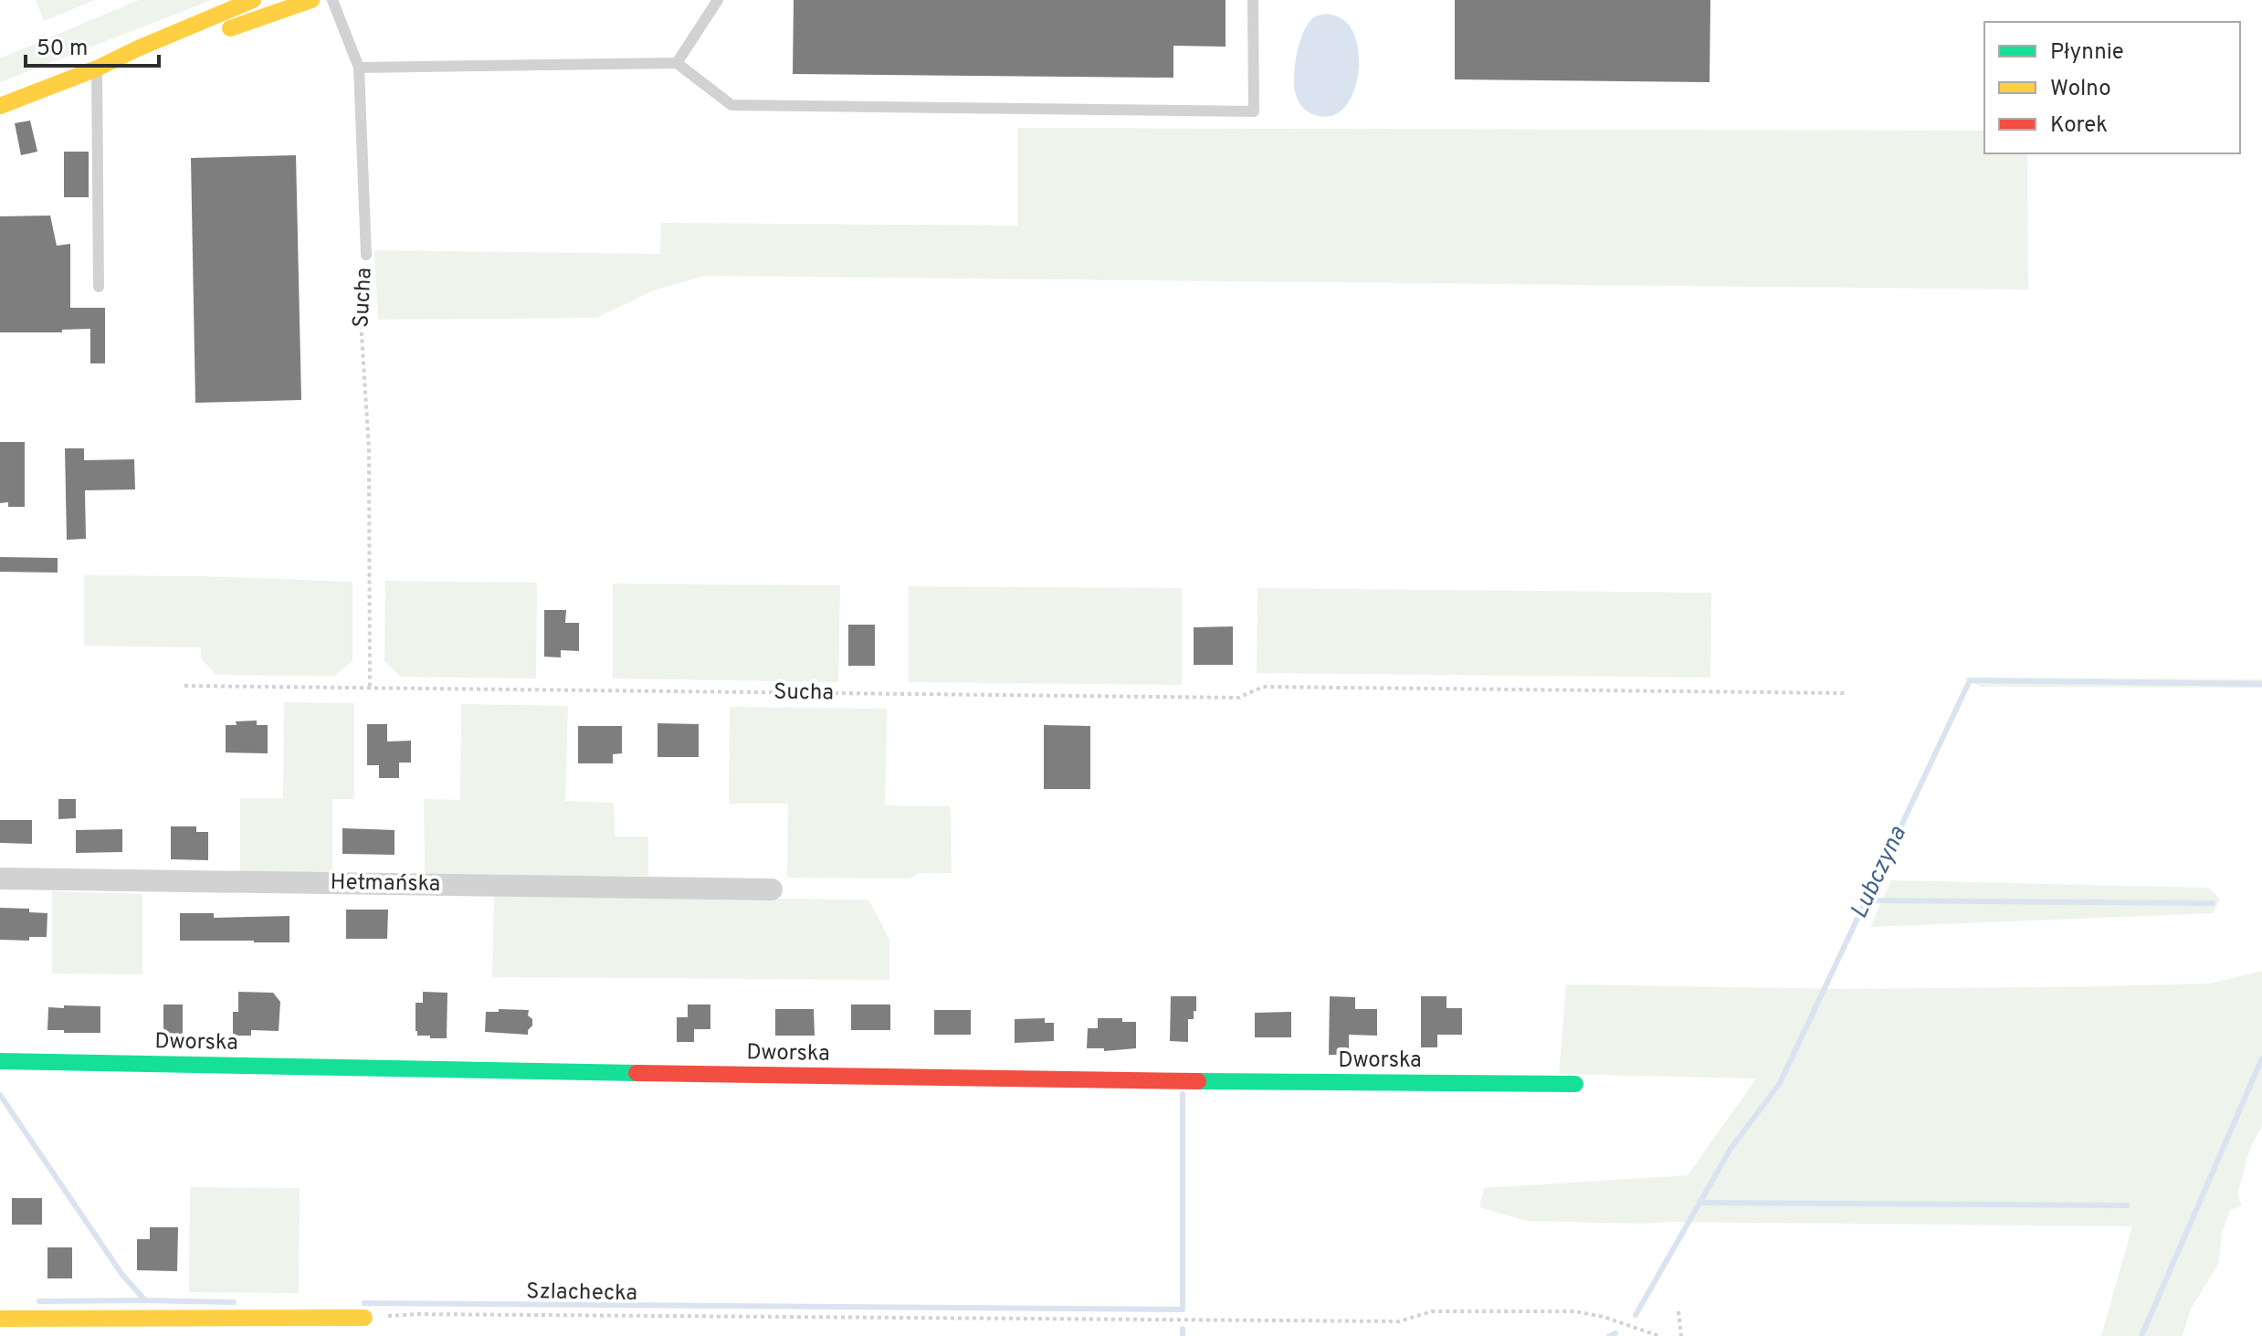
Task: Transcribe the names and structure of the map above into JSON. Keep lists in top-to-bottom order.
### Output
{
  "streets": {
    "street": ["Hetmańska", "Dworska"],
    "lane": ["Sucha"],
    "path": ["Szlachecka"]
  },
  "water": ["Lubczyna"],
  "legend": ["Płynnie", "Wolno", "Korek"],
  "scale_bar": "50 m"
}
